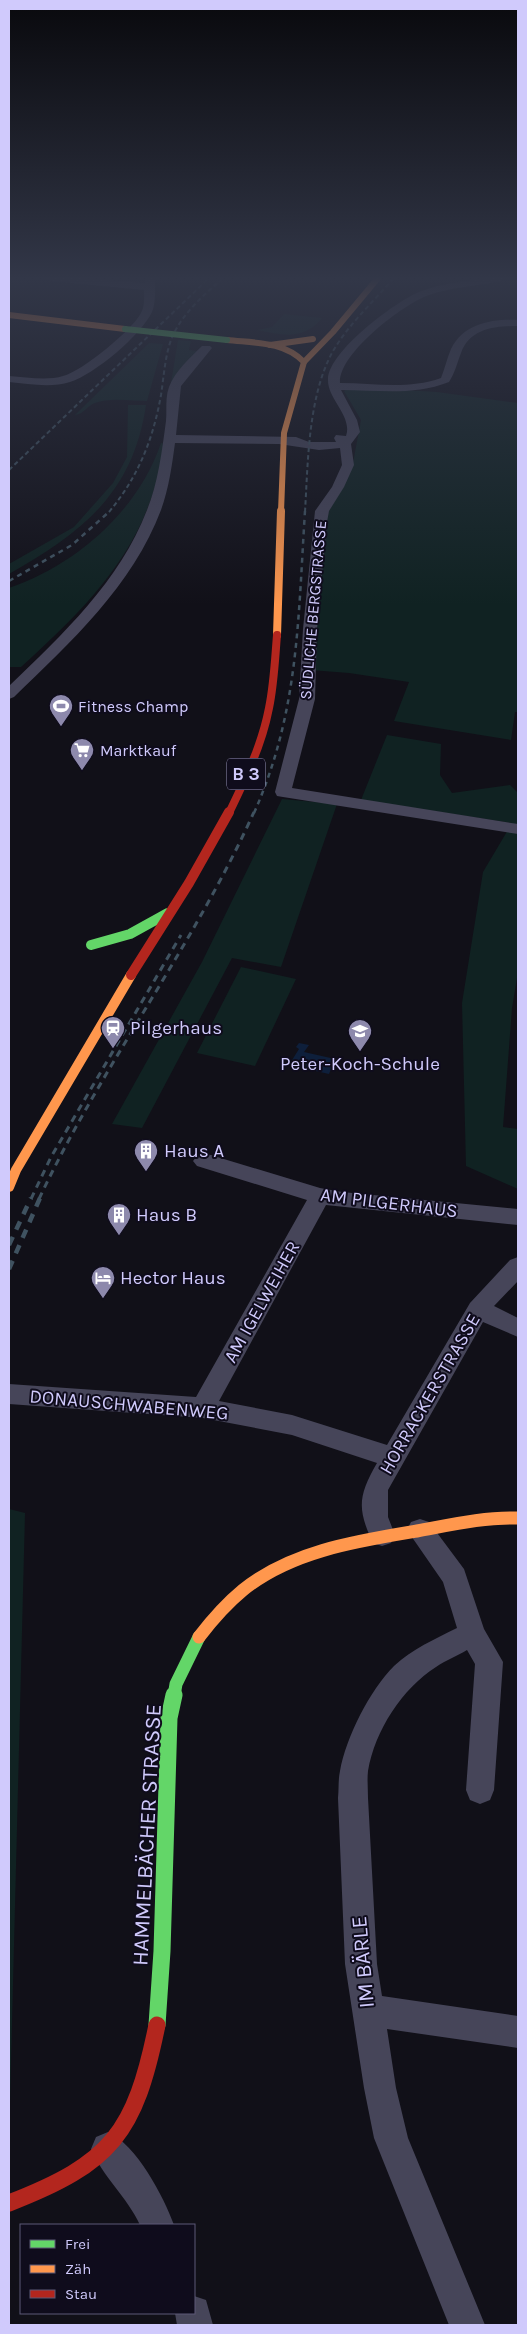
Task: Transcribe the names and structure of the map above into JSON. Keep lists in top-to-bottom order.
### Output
{
  "streets": {
    "main road": ["B 3", "HAMMELBÄCHER STRASSE"],
    "street": [
      "SÜDLICHE BERGSTRASSE",
      "AM PILGERHAUS",
      "AM IGELWEIHER",
      "HORRACKERSTRASSE",
      "DONAUSCHWABENWEG",
      "IM BÄRLE"
    ]
  },
  "crossings": [
    ["AM PILGERHAUS", "AM IGELWEIHER"],
    ["AM IGELWEIHER", "DONAUSCHWABENWEG"],
    ["HORRACKERSTRASSE", "DONAUSCHWABENWEG"],
    ["HORRACKERSTRASSE", "HAMMELBÄCHER STRASSE"]
  ],
  "places": {
    "sports": ["Fitness Champ"],
    "supermarket": ["Marktkauf"],
    "station": ["Pilgerhaus"],
    "school or university": ["Peter-Koch-Schule"],
    "building": ["Haus A", "Haus B"],
    "hotel": ["Hector Haus"]
  },
  "legend": ["Frei", "Zäh", "Stau"]
}
